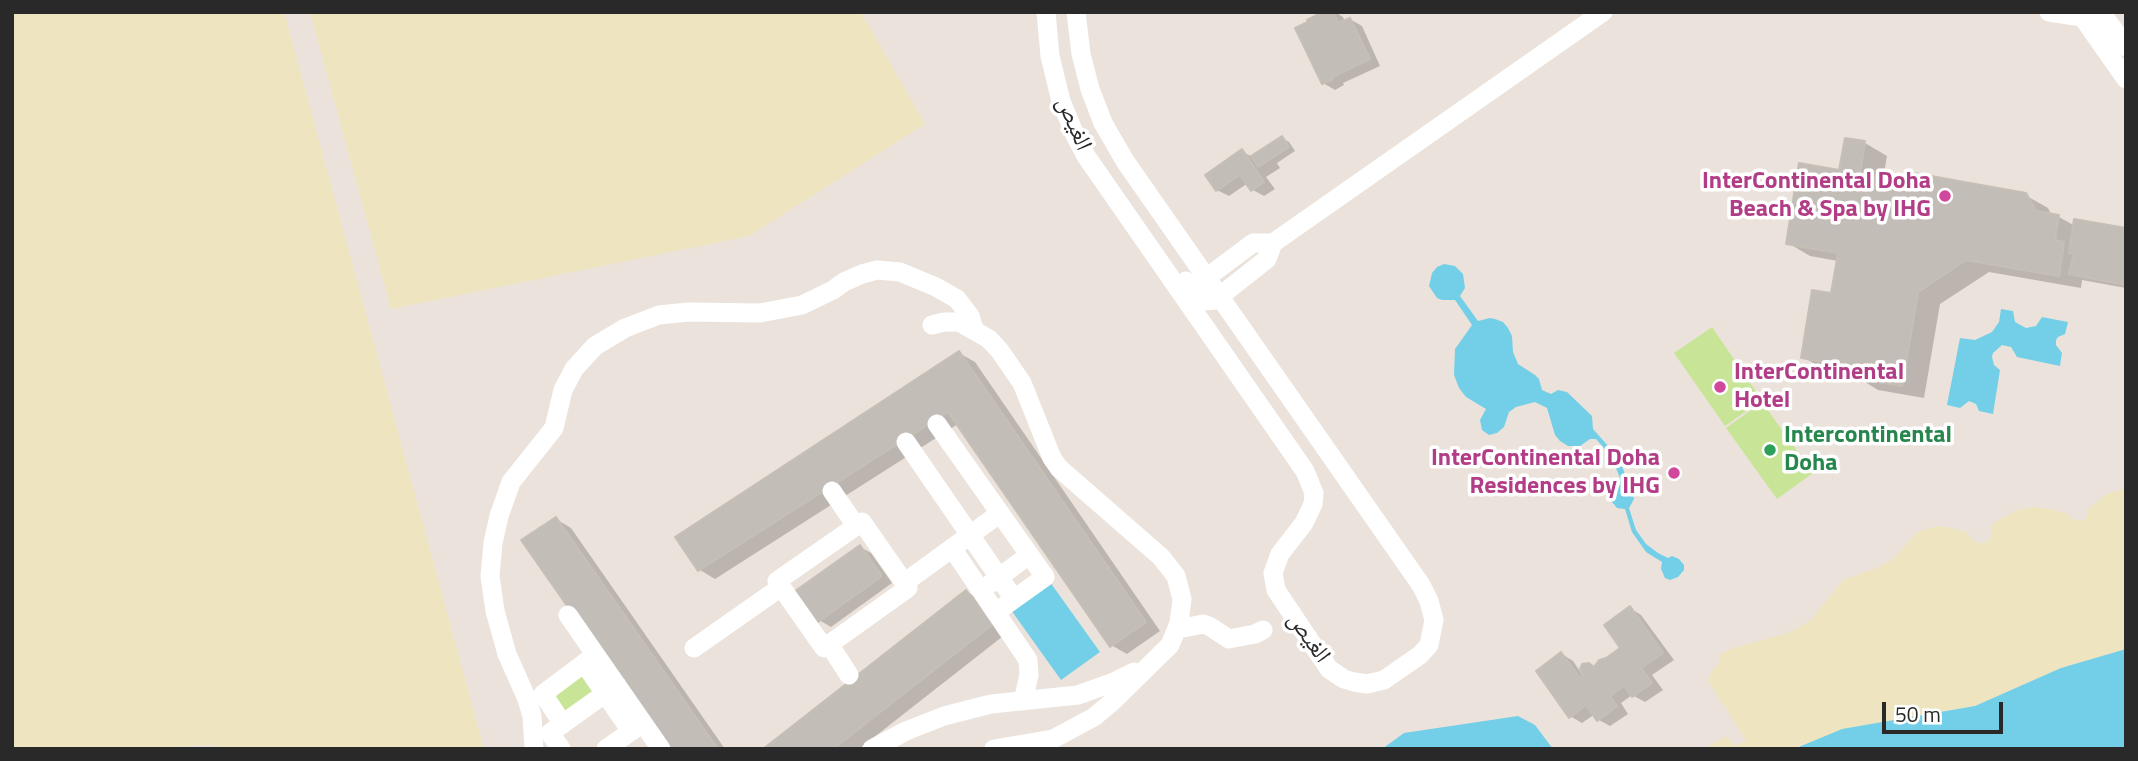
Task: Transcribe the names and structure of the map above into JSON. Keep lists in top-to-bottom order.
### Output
{
  "streets": {
    "street": ["الغيص"]
  },
  "places": [
    "InterContinental Doha Beach & Spa by IHG",
    "InterContinental Hotel",
    "Intercontinental Doha",
    "InterContinental Doha Residences by IHG"
  ],
  "scale_bar": "50 m"
}
